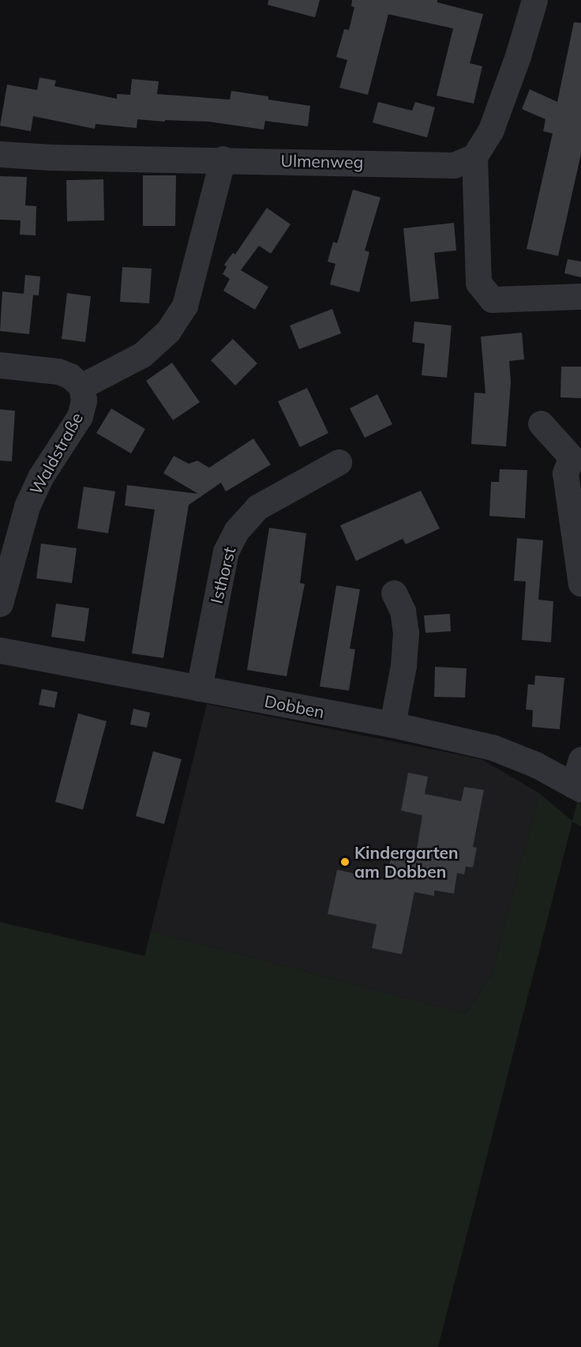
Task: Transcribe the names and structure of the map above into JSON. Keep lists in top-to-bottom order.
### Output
{
  "streets": {
    "street": [
      "Ulmenweg",
      "Waldstraße",
      "Isthorst",
      "Dobben"
    ]
  },
  "crossings": [
    ["Isthorst", "Dobben"]
  ],
  "places": ["Kindergarten am Dobben"]
}
